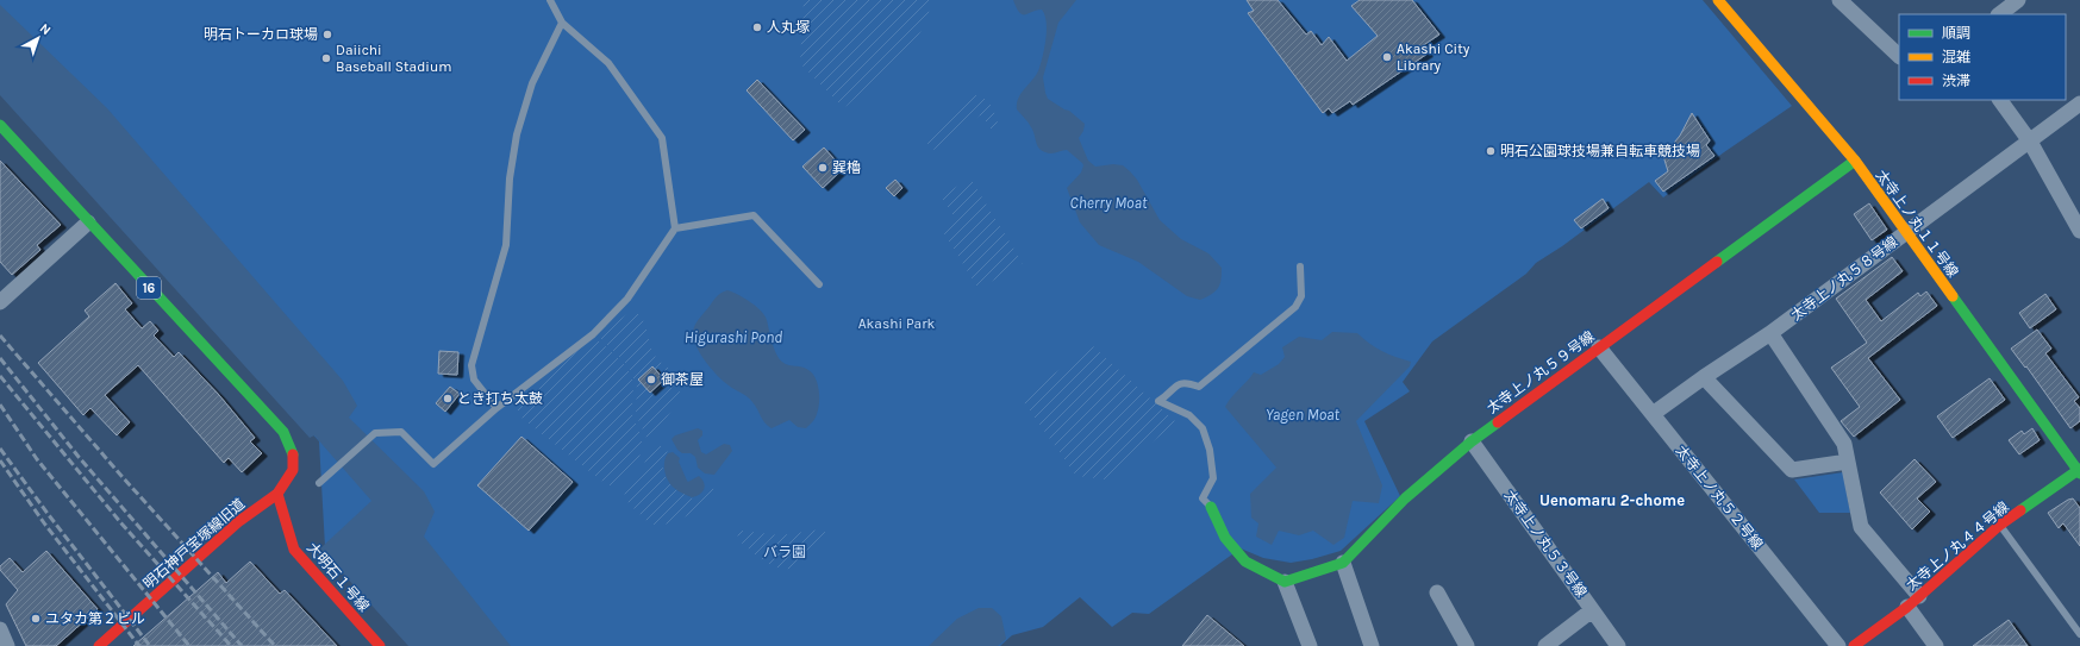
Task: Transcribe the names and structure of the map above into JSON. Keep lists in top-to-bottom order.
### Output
{
  "streets": {
    "street": [
      "太寺上ノ丸１１号線",
      "太寺上ノ丸５８号線",
      "16",
      "太寺上ノ丸５９号線",
      "太寺上ノ丸５２号線",
      "明石神戸宝塚線旧道",
      "太寺上ノ丸５３号線",
      "太寺上ノ丸４４号線",
      "大明石１号線"
    ]
  },
  "crossings": [
    ["太寺上ノ丸１１号線", "太寺上ノ丸５８号線"],
    ["太寺上ノ丸１１号線", "太寺上ノ丸５９号線"],
    ["太寺上ノ丸１１号線", "太寺上ノ丸４４号線"],
    ["太寺上ノ丸５８号線", "太寺上ノ丸５２号線"],
    ["16", "明石神戸宝塚線旧道"],
    ["太寺上ノ丸５９号線", "太寺上ノ丸５２号線"],
    ["太寺上ノ丸５９号線", "太寺上ノ丸５３号線"],
    ["明石神戸宝塚線旧道", "大明石１号線"]
  ],
  "districts": ["Uenomaru 2-chome"],
  "water": ["Cherry Moat", "Higurashi Pond", "Yagen Moat"],
  "parks": ["Akashi Park", "バラ園"],
  "places": [
    "人丸塚",
    "明石トーカロ球場",
    "Akashi City Library",
    "Daiichi Baseball Stadium",
    "明石公園球技場兼自転車競技場",
    "巽櫓",
    "御茶屋",
    "とき打ち太鼓",
    "ユタカ第２ビル"
  ],
  "legend": ["順調", "混雑", "渋滞"],
  "north": "top right"
}
